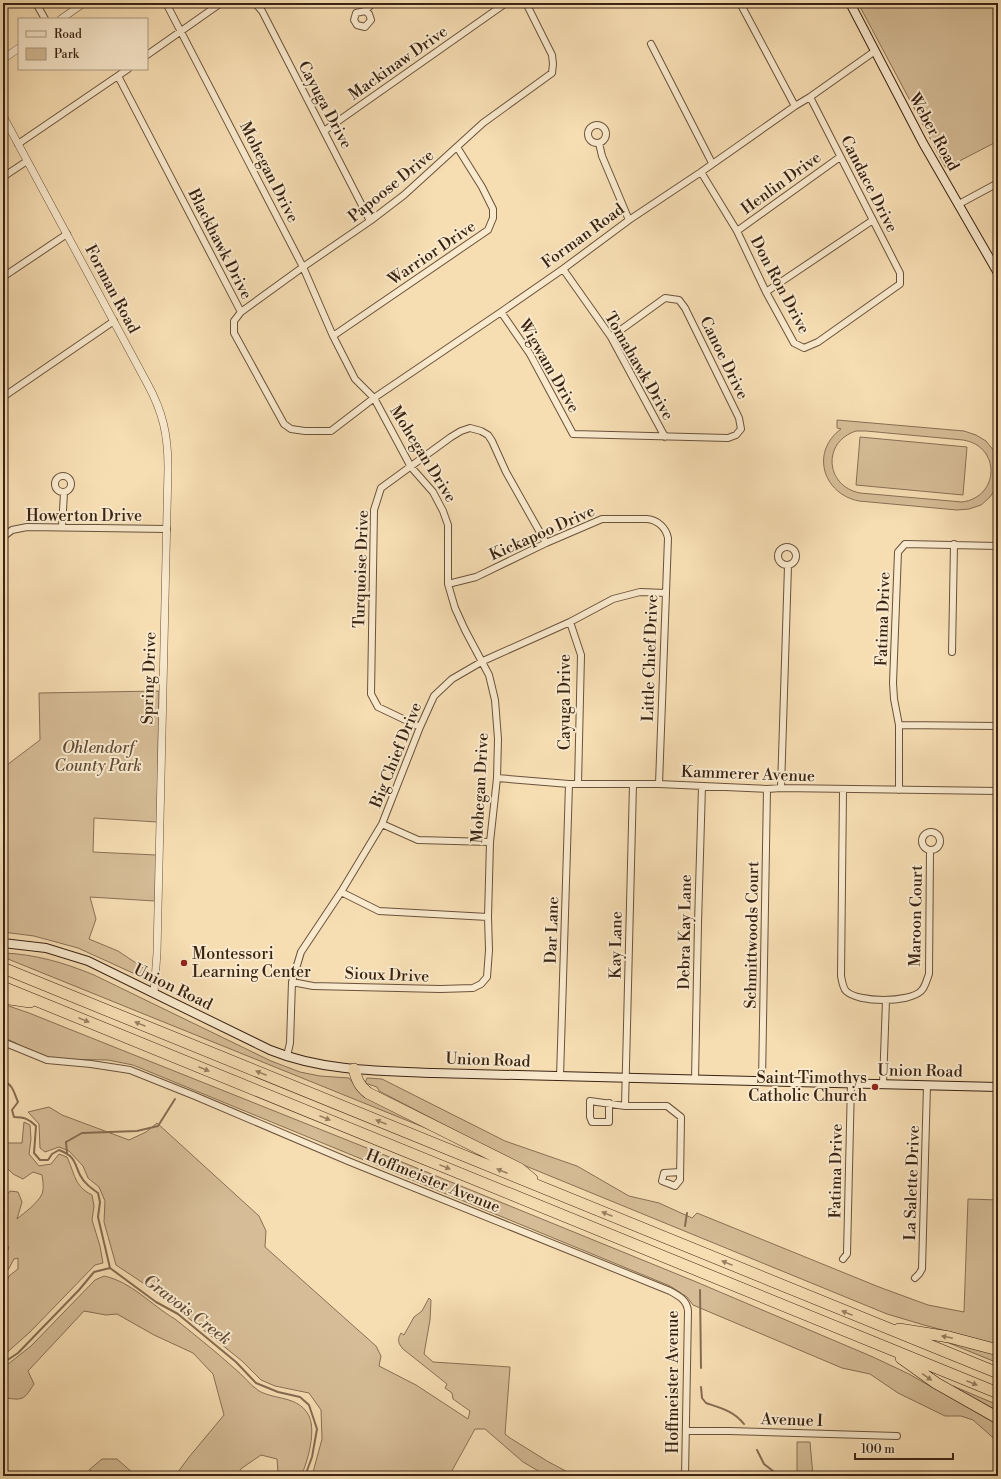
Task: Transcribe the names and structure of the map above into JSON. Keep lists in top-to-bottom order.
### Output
{
  "streets": {
    "main road": ["Weber Road", "Union Road"],
    "street": [
      "Mackinaw Drive",
      "Cayuga Drive",
      "Mohegan Drive",
      "Henlin Drive",
      "Candace Drive",
      "Papoose Drive",
      "Forman Road",
      "Blackhawk Drive",
      "Warrior Drive",
      "Don Ron Drive",
      "Canoe Drive",
      "Wigwam Drive",
      "Tomahawk Drive",
      "Howerton Drive",
      "Kickapoo Drive",
      "Turquoise Drive",
      "Fatima Drive",
      "Little Chief Drive",
      "Spring Drive",
      "Big Chief Drive",
      "Kammerer Avenue",
      "Maroon Court",
      "Dar Lane",
      "Debra Kay Lane",
      "Schmittwoods Court",
      "Kay Lane",
      "Sioux Drive",
      "Hoffmeister Avenue",
      "La Salette Drive",
      "Avenue I"
    ]
  },
  "crossings": [
    ["Mackinaw Drive", "Cayuga Drive"],
    ["Cayuga Drive", "Papoose Drive"],
    ["Cayuga Drive", "Big Chief Drive"],
    ["Cayuga Drive", "Kammerer Avenue"],
    ["Weber Road", "Forman Road"],
    ["Mohegan Drive", "Papoose Drive"],
    ["Mohegan Drive", "Forman Road"],
    ["Mohegan Drive", "Warrior Drive"],
    ["Mohegan Drive", "Kickapoo Drive"],
    ["Mohegan Drive", "Turquoise Drive"],
    ["Mohegan Drive", "Big Chief Drive"],
    ["Mohegan Drive", "Kammerer Avenue"],
    ["Mohegan Drive", "Sioux Drive"],
    ["Henlin Drive", "Candace Drive"],
    ["Henlin Drive", "Don Ron Drive"],
    ["Candace Drive", "Forman Road"],
    ["Candace Drive", "Don Ron Drive"],
    ["Papoose Drive", "Blackhawk Drive"],
    ["Papoose Drive", "Warrior Drive"],
    ["Forman Road", "Blackhawk Drive"],
    ["Forman Road", "Don Ron Drive"],
    ["Forman Road", "Wigwam Drive"],
    ["Forman Road", "Tomahawk Drive"],
    ["Forman Road", "Spring Drive"],
    ["Canoe Drive", "Wigwam Drive"],
    ["Canoe Drive", "Tomahawk Drive"],
    ["Wigwam Drive", "Tomahawk Drive"],
    ["Howerton Drive", "Spring Drive"],
    ["Kickapoo Drive", "Turquoise Drive"],
    ["Kickapoo Drive", "Little Chief Drive"],
    ["Turquoise Drive", "Big Chief Drive"],
    ["Fatima Drive", "Kammerer Avenue"],
    ["Fatima Drive", "Union Road"],
    ["Little Chief Drive", "Big Chief Drive"],
    ["Little Chief Drive", "Kammerer Avenue"],
    ["Spring Drive", "Union Road"],
    ["Big Chief Drive", "Sioux Drive"],
    ["Big Chief Drive", "Union Road"],
    ["Kammerer Avenue", "Dar Lane"],
    ["Kammerer Avenue", "Debra Kay Lane"],
    ["Kammerer Avenue", "Schmittwoods Court"],
    ["Kammerer Avenue", "Kay Lane"],
    ["Dar Lane", "Union Road"],
    ["Debra Kay Lane", "Union Road"],
    ["Schmittwoods Court", "Union Road"],
    ["Kay Lane", "Union Road"],
    ["Union Road", "La Salette Drive"],
    ["Hoffmeister Avenue", "Avenue I"]
  ],
  "water": ["Gravois Creek"],
  "parks": ["Ohlendorf County Park"],
  "places": ["Montessori Learning Center", "Saint Timothys Catholic Church"],
  "legend": ["Road", "Park"],
  "scale_bar": "100 m"
}
